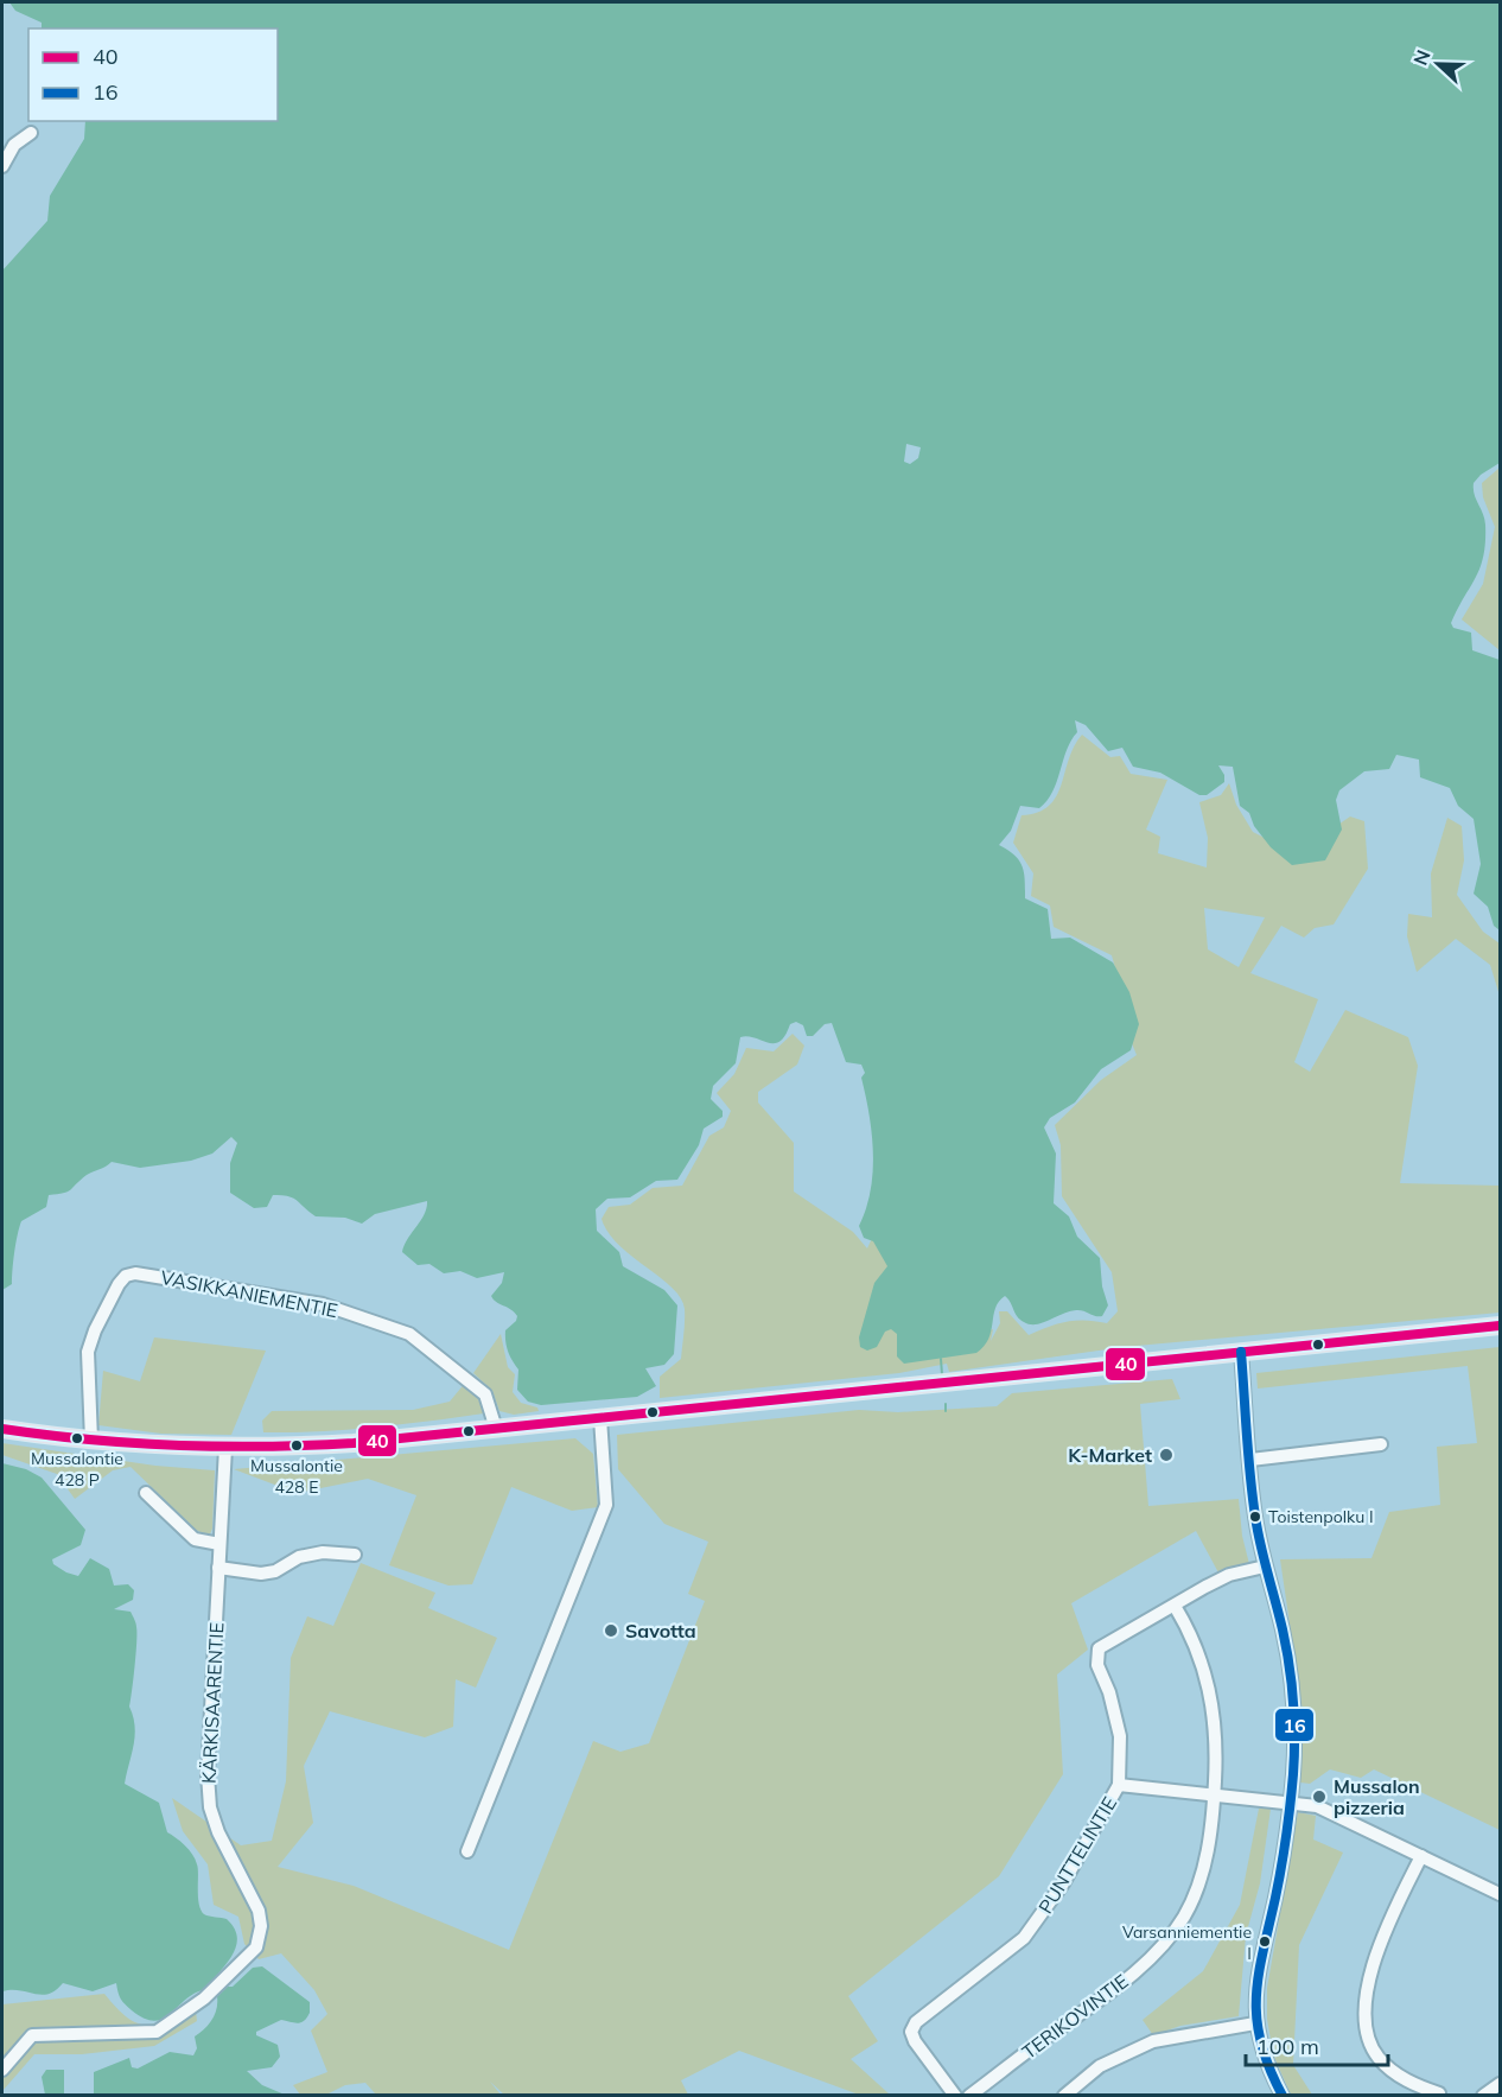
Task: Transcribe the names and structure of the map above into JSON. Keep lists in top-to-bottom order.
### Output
{
  "streets": {
    "street": [
      "VASIKKANIEMENTIE",
      "KÄRKISAARENTIE",
      "PUNTTELINTIE",
      "TERIKOVINTIE"
    ]
  },
  "crossings": [
    ["PUNTTELINTIE", "TERIKOVINTIE"]
  ],
  "places": [
    "Mussalontie 428 P",
    "Mussalontie 428 E",
    "K-Market",
    "Toistenpolku I",
    "Savotta",
    "Mussalon pizzeria",
    "Varsanniementie I"
  ],
  "lines": ["transit line 40", "transit line 16"],
  "legend": ["40", "16"],
  "scale_bar": "100 m",
  "north": "left"
}
